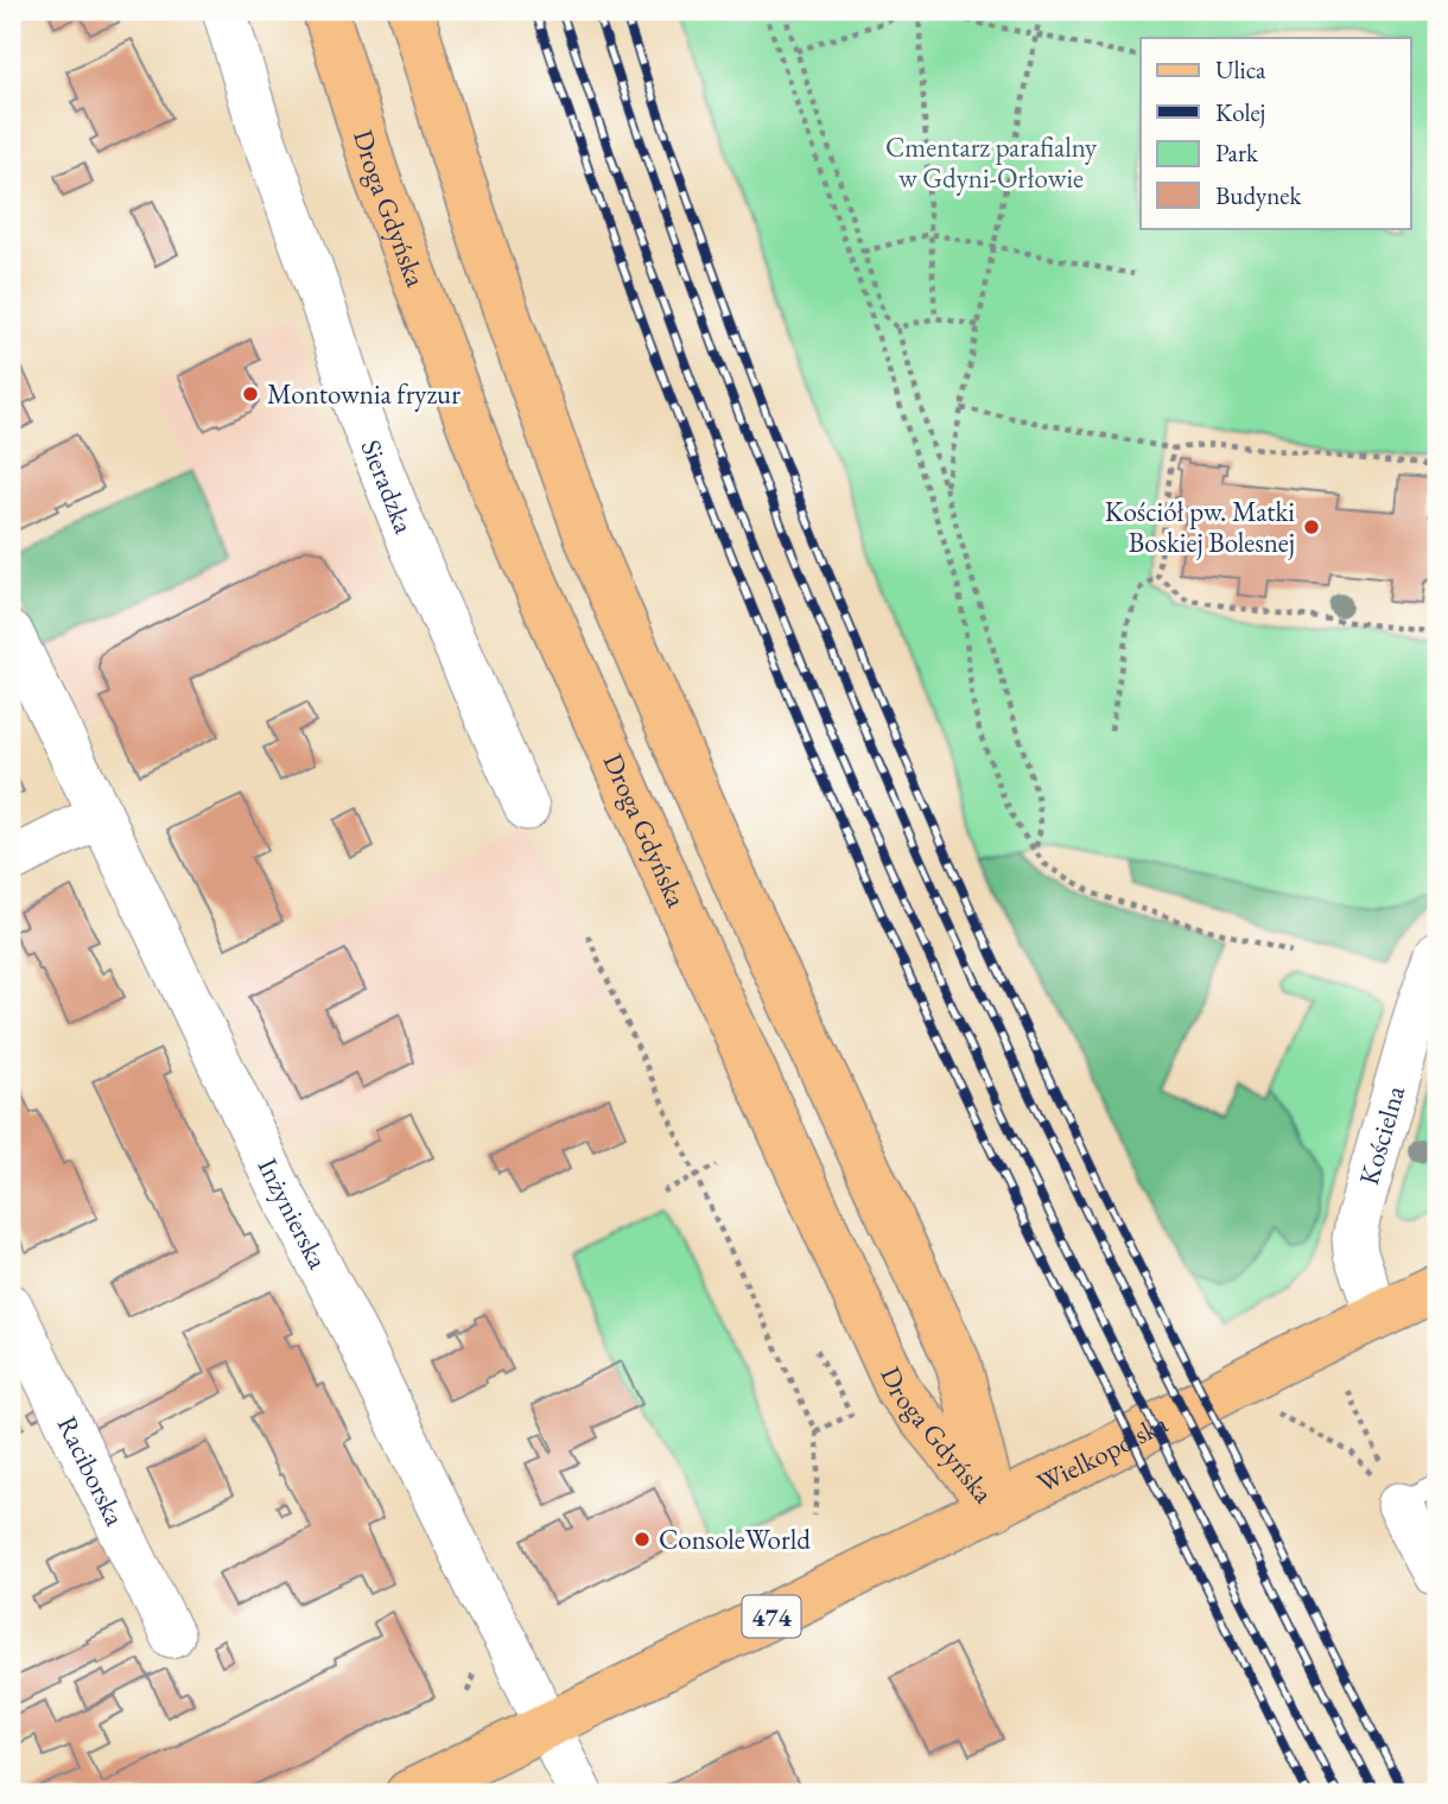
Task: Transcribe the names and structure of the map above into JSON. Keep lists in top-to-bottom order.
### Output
{
  "streets": {
    "main road": ["Droga Gdyńska", "Wielkopolska", "474"],
    "street": [
      "Sieradzka",
      "Kościelna",
      "Inżynierska",
      "Raciborska"
    ]
  },
  "crossings": [
    ["Droga Gdyńska", "Wielkopolska"],
    ["Kościelna", "Wielkopolska"],
    ["Inżynierska", "Wielkopolska"]
  ],
  "parks": ["Cmentarz parafialny w Gdyni-Orłowie"],
  "places": ["Montownia fryzur", "Kościół pw. Matki Boskiej Bolesnej", "ConsoleWorld"],
  "legend": [
    "Ulica",
    "Kolej",
    "Park",
    "Budynek"
  ]
}
